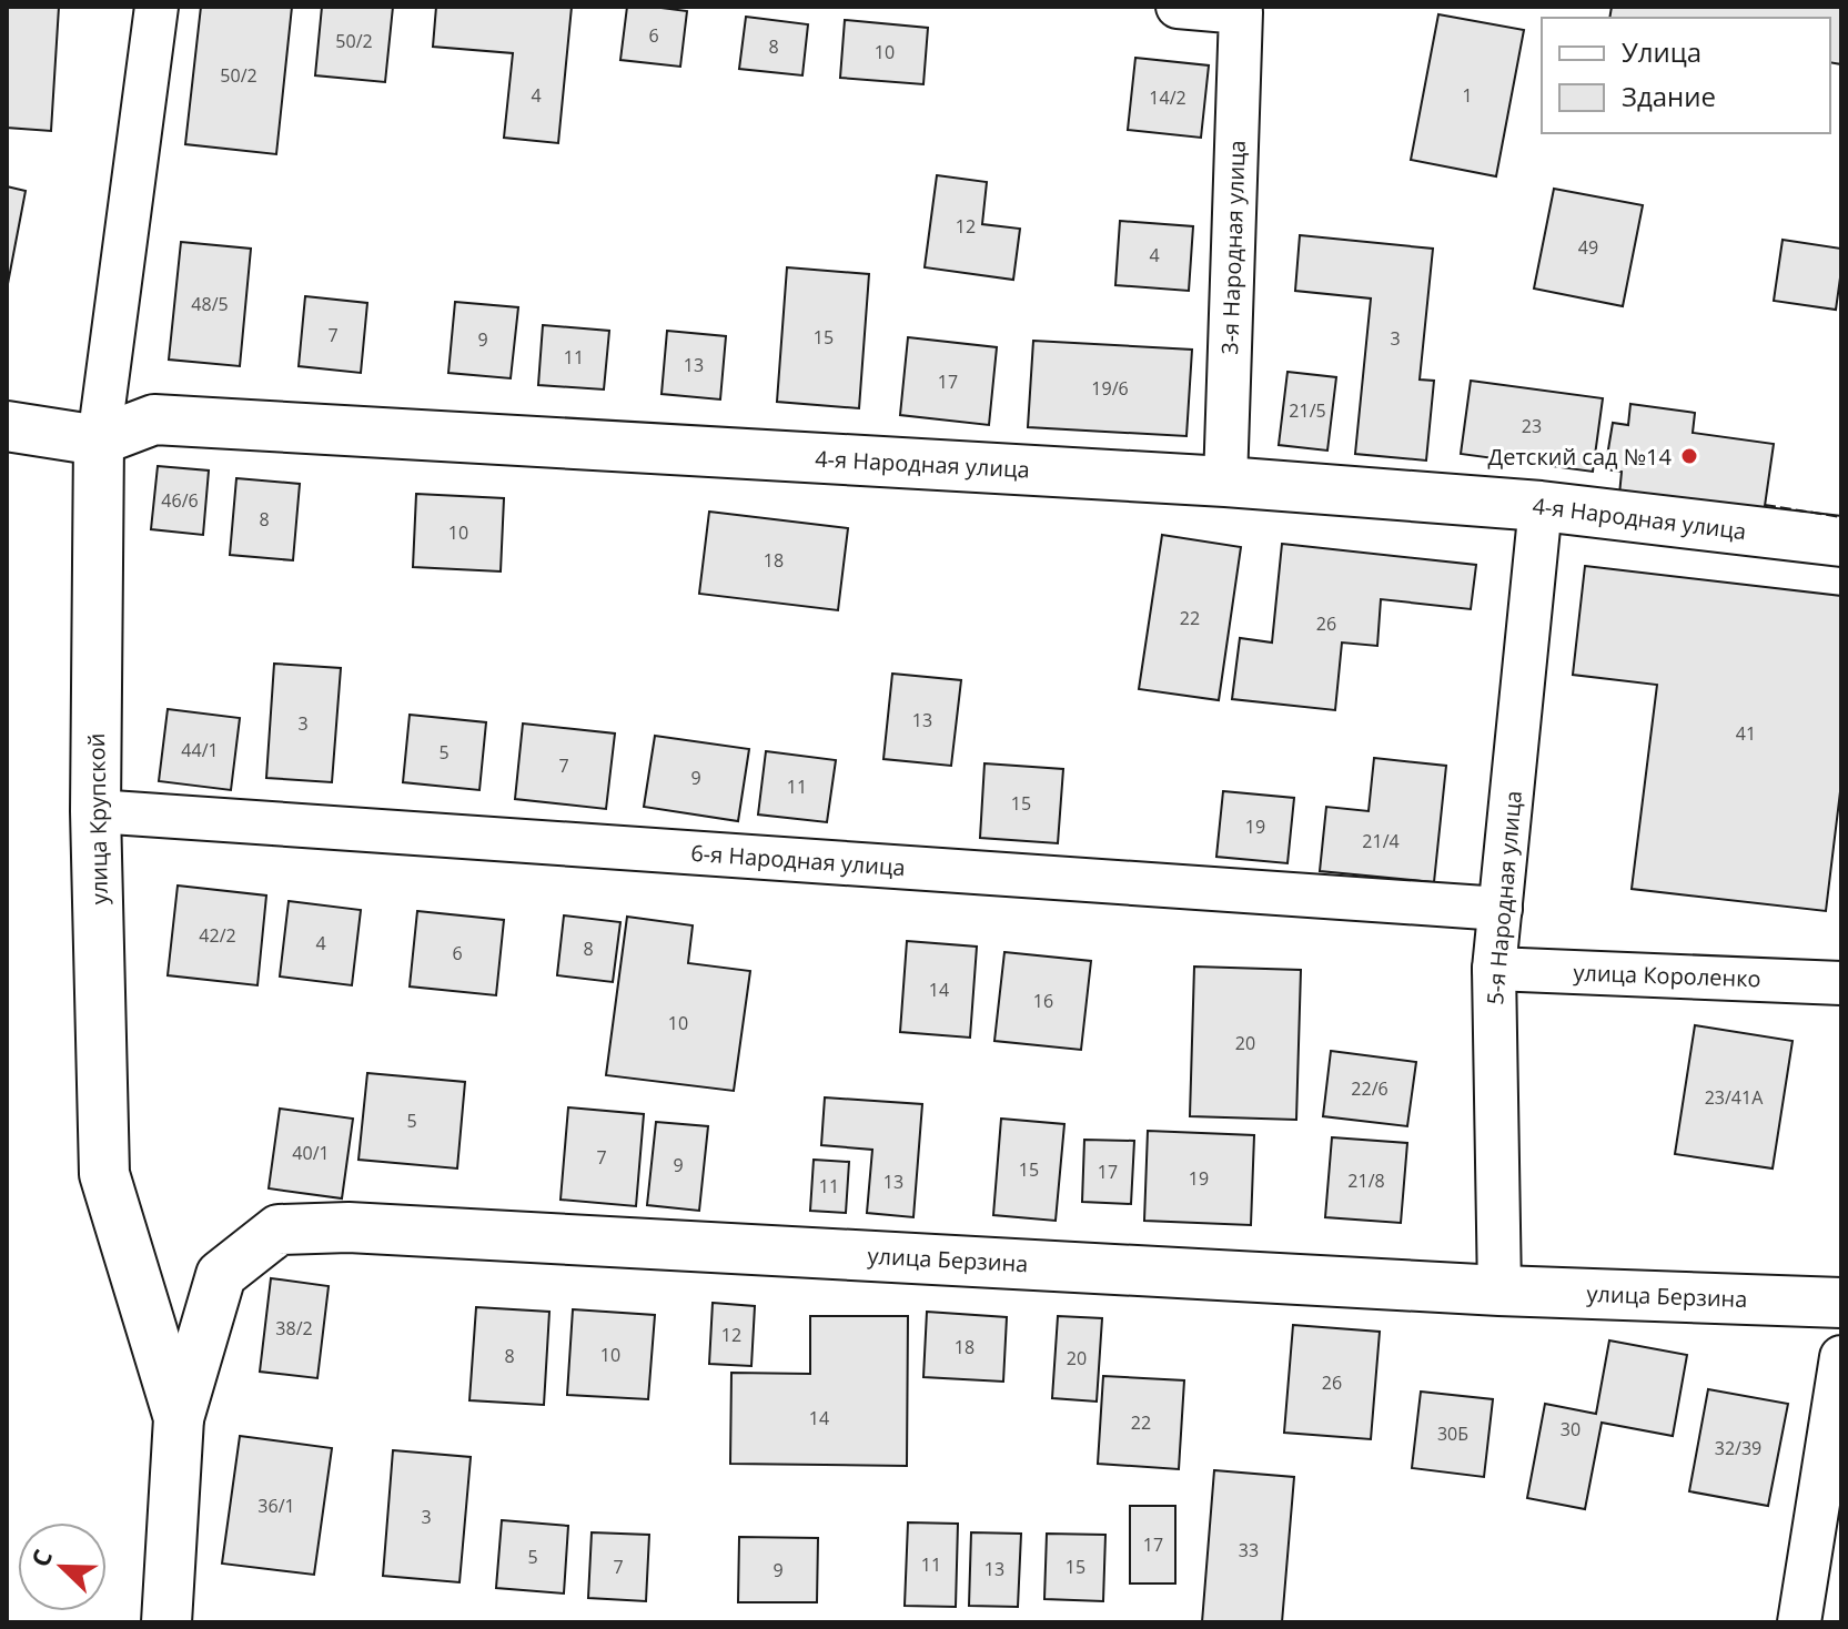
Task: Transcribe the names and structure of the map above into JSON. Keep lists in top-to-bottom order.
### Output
{
  "streets": {
    "street": [
      "3-я Народная улица",
      "4-я Народная улица",
      "улица Крупской",
      "6-я Народная улица",
      "5-я Народная улица",
      "улица Короленко",
      "улица Берзина"
    ]
  },
  "crossings": [
    ["3-я Народная улица", "4-я Народная улица"],
    ["4-я Народная улица", "улица Крупской"],
    ["4-я Народная улица", "5-я Народная улица"],
    ["улица Крупской", "6-я Народная улица"],
    ["улица Крупской", "улица Берзина"],
    ["6-я Народная улица", "5-я Народная улица"],
    ["5-я Народная улица", "улица Короленко"],
    ["5-я Народная улица", "улица Берзина"]
  ],
  "places": ["Детский сад №14"],
  "house_numbers": [
    "6",
    "50/2",
    "8",
    "10",
    "50/2",
    "4",
    "1",
    "14/2",
    "12",
    "49",
    "4",
    "48/5",
    "7",
    "15",
    "3",
    "9",
    "11",
    "13",
    "17",
    "19/6",
    "21/5",
    "23",
    "46/6",
    "8",
    "10",
    "18",
    "22",
    "26",
    "13",
    "3",
    "41",
    "44/1",
    "5",
    "7",
    "9",
    "11",
    "15",
    "19",
    "21/4",
    "42/2",
    "4",
    "8",
    "6",
    "14",
    "16",
    "10",
    "20",
    "22/6",
    "23/41А",
    "5",
    "40/1",
    "7",
    "9",
    "15",
    "17",
    "19",
    "21/8",
    "13",
    "11",
    "38/2",
    "12",
    "18",
    "10",
    "8",
    "20",
    "26",
    "14",
    "22",
    "30",
    "30Б",
    "32/39",
    "36/1",
    "3",
    "17",
    "33",
    "5",
    "11",
    "7",
    "15",
    "13",
    "9"
  ],
  "legend": ["Улица", "Здание"],
  "north": "top left"
}
